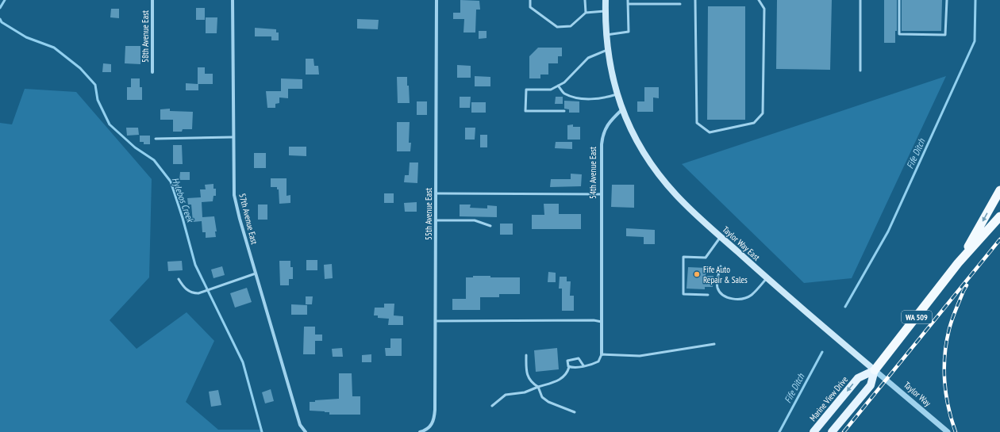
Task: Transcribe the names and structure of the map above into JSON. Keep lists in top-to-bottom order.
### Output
{
  "streets": {
    "highway": ["WA 509"],
    "main road": ["Taylor Way East", "Marine View Drive"],
    "street": [
      "58th Avenue East",
      "54th Avenue East",
      "55th Avenue East",
      "57th Avenue East",
      "Taylor Way"
    ]
  },
  "crossings": [
    ["54th Avenue East", "Taylor Way East"],
    ["Taylor Way East", "WA 509"],
    ["Taylor Way East", "Taylor Way"],
    ["Taylor Way East", "Marine View Drive"],
    ["WA 509", "Taylor Way"],
    ["WA 509", "Marine View Drive"],
    ["Taylor Way", "Marine View Drive"]
  ],
  "water": ["Fife Ditch", "Hylebos Creek"],
  "places": ["Fife Auto Repair & Sales"]
}
